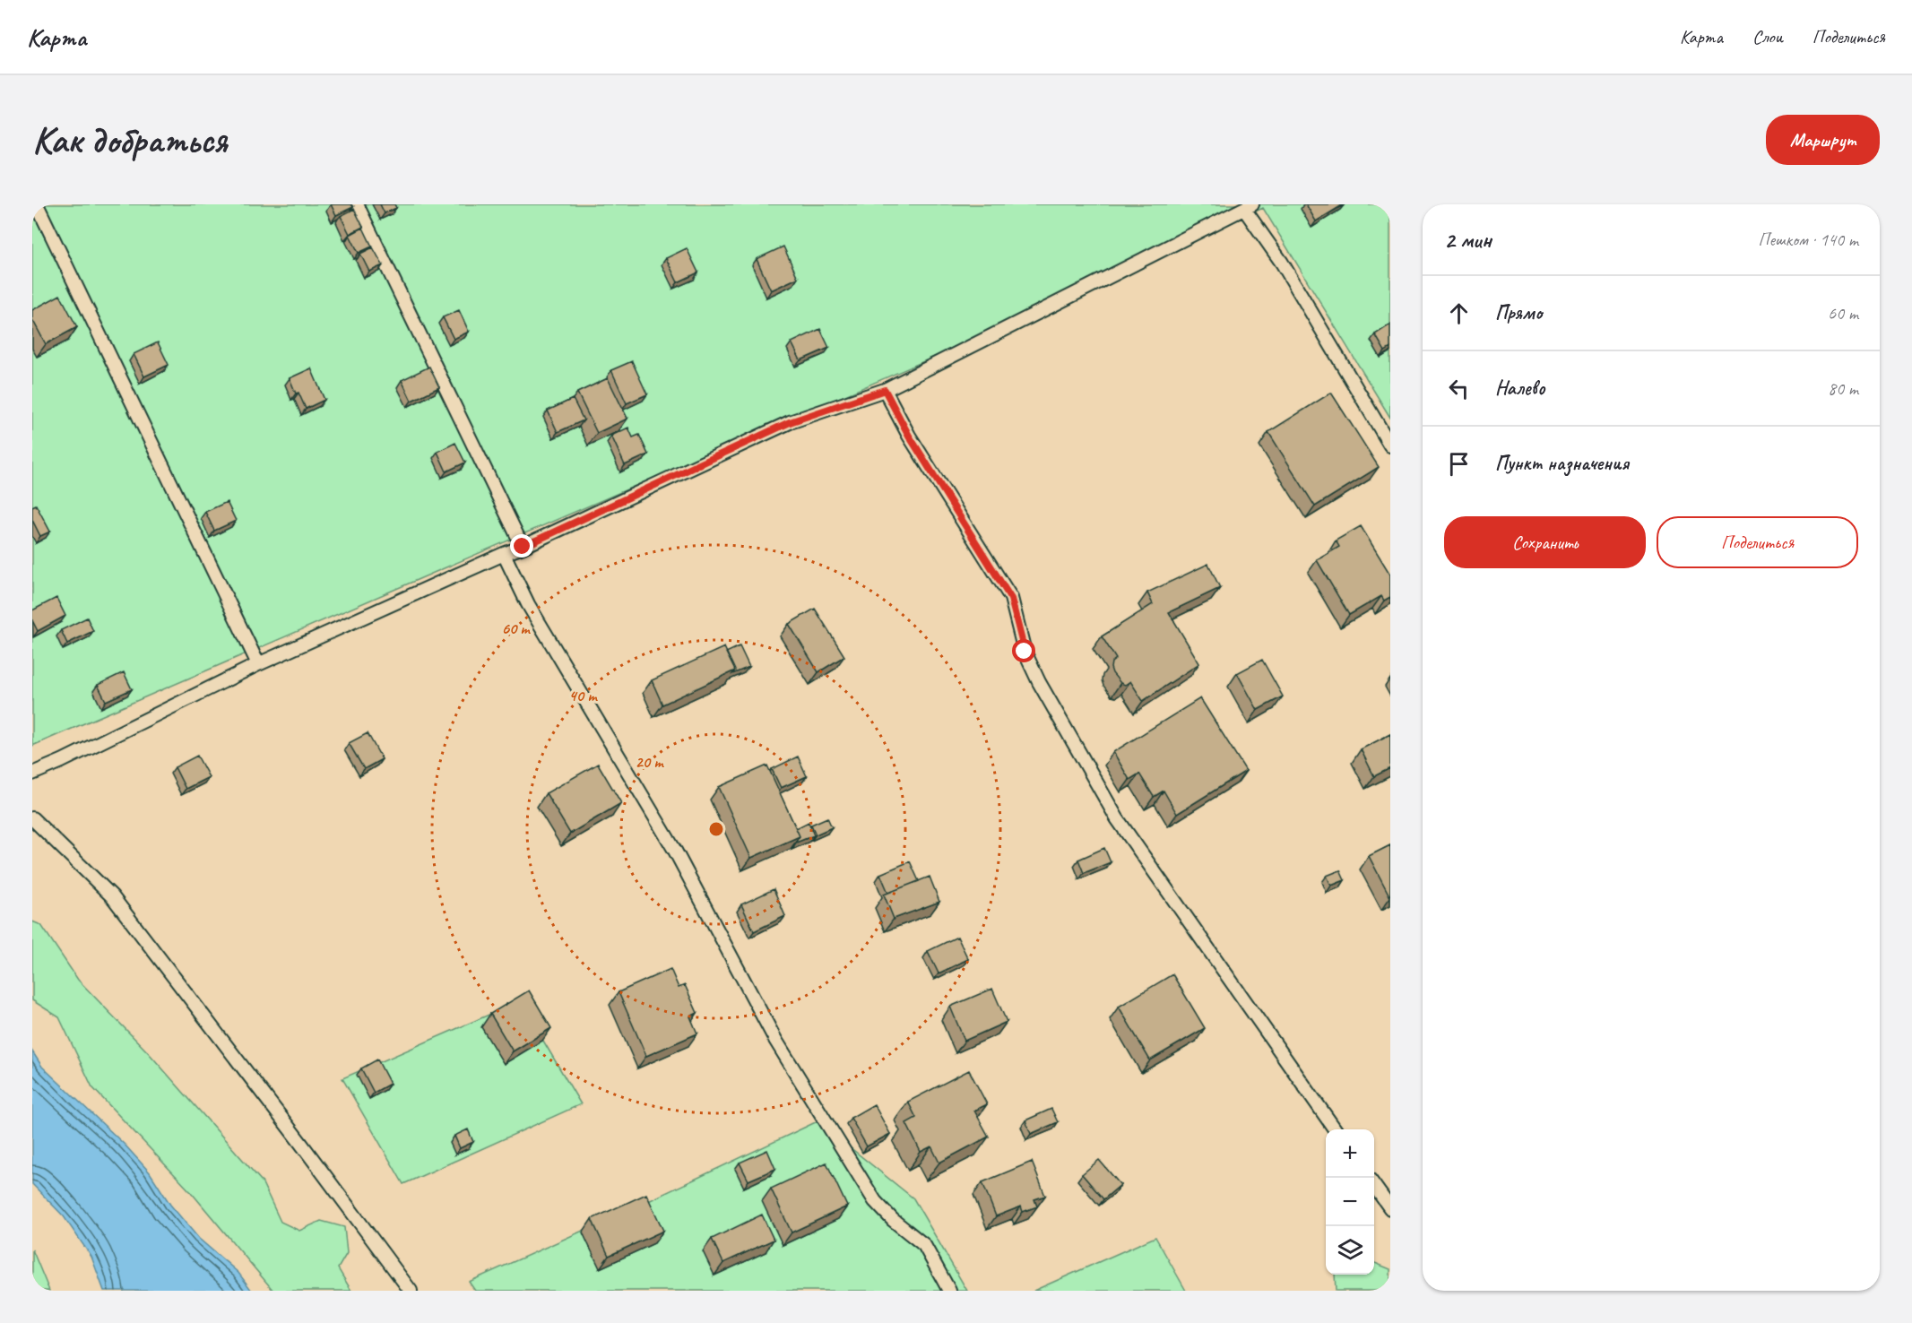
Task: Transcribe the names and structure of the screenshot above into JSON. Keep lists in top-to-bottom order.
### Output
{
  "page": {
    "header": "Карта",
    "nav": ["Карта", "Слои", "Поделиться"],
    "buttons": [
      "Маршрут",
      ["Сохранить", "Поделиться"]
    ],
    "title": "Как добраться",
    "heading": ["2 мин", "Пешком · 140 m"],
    "list": [
      ["Прямо", "60 m"],
      ["Налево", "80 m"],
      "Пункт назначения"
    ],
    "map_buttons": ["+", "−"]
  },
  "rings": ["60 m", "40 m", "20 m"]
}
